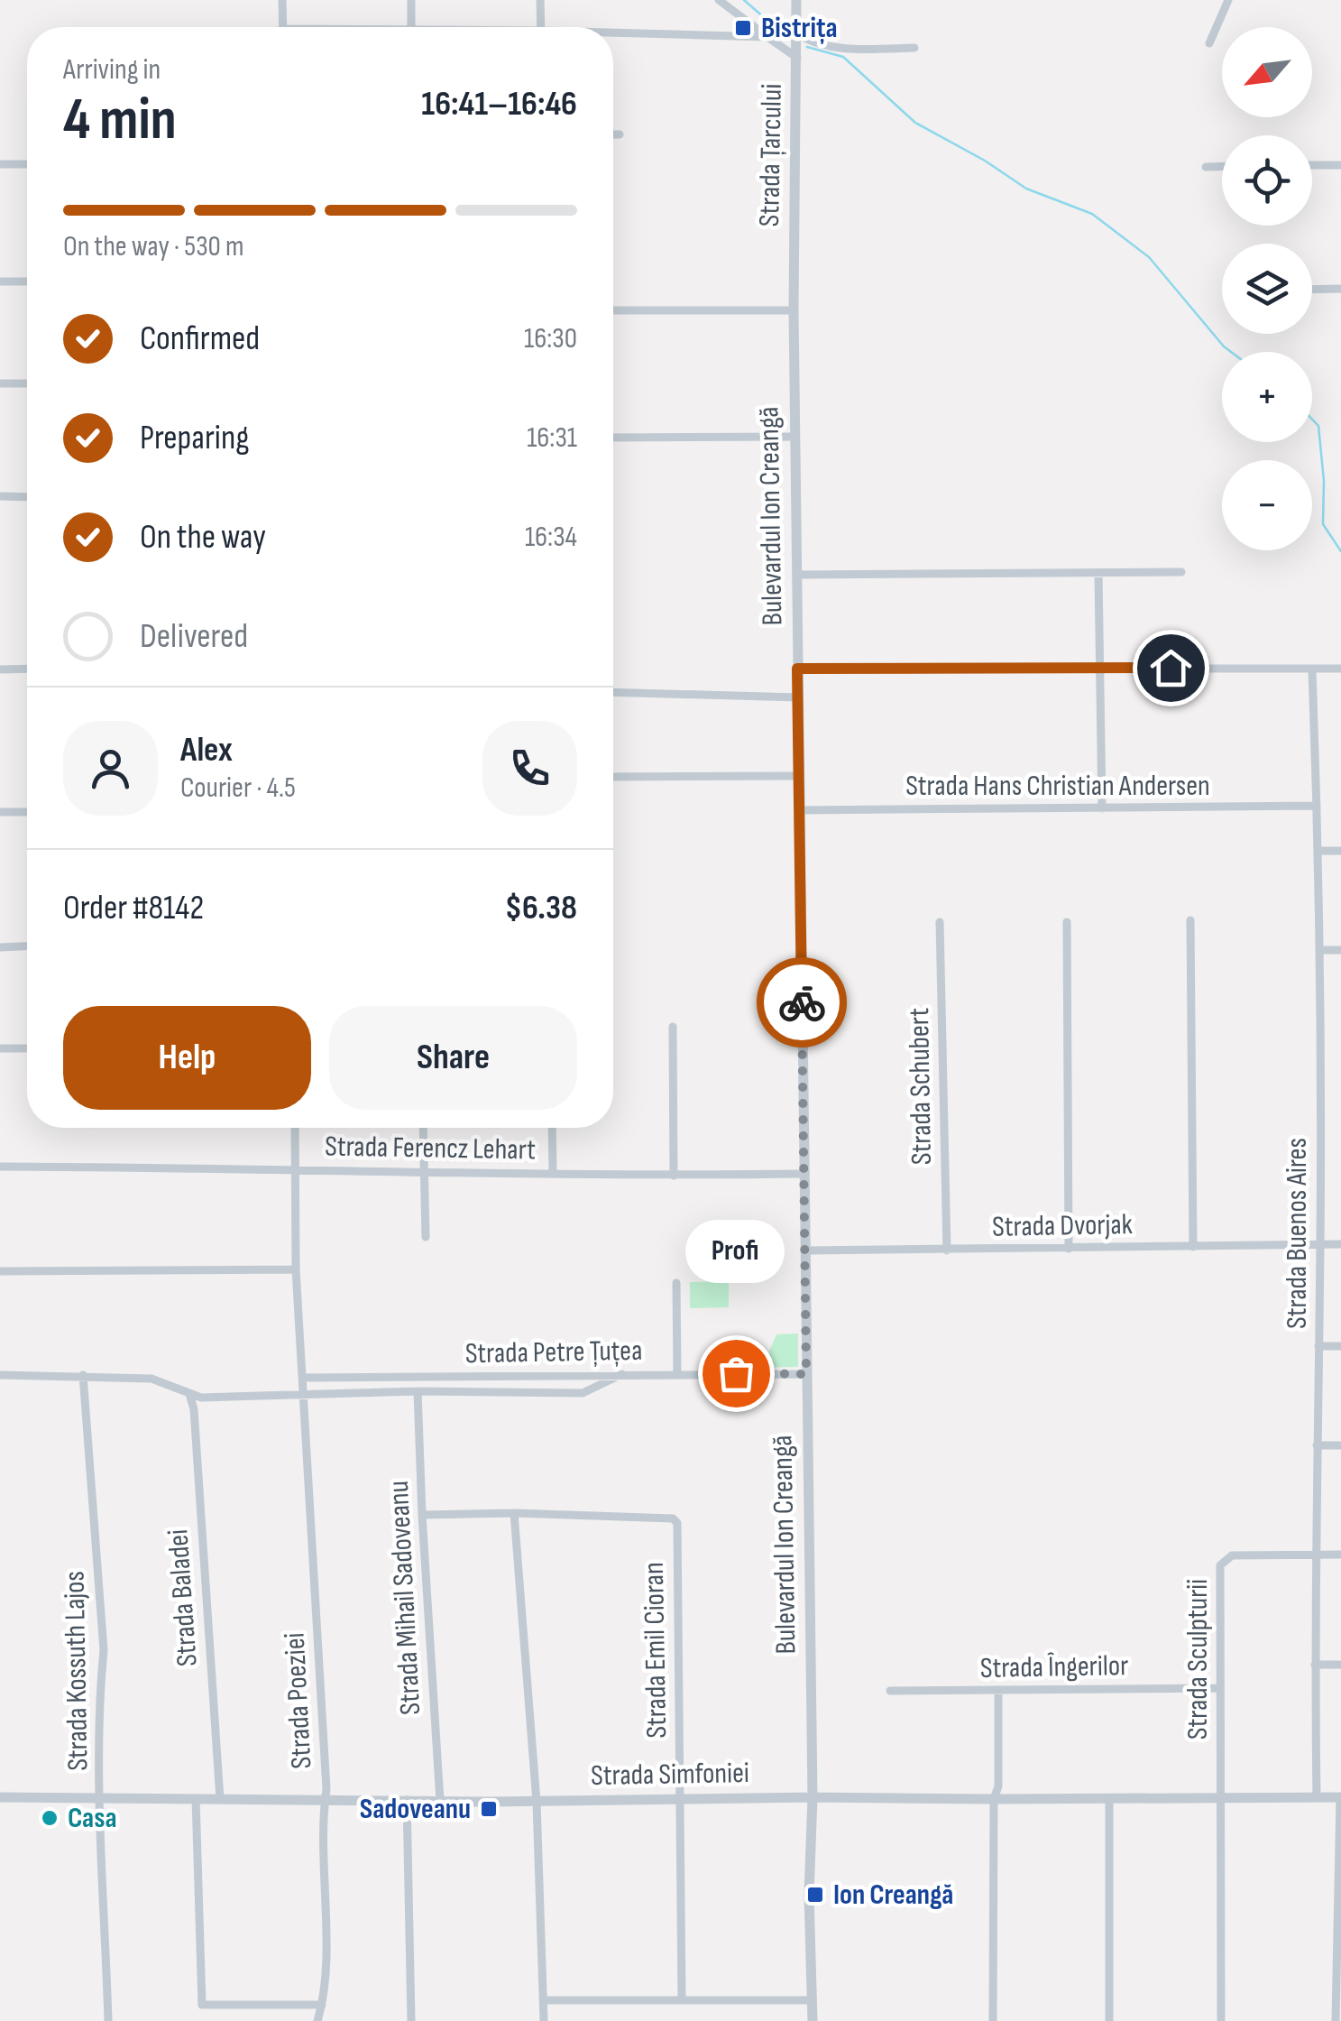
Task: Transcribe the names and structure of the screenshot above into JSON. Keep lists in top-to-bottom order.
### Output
{
  "streets": {
    "street": [
      "Strada Țarcului",
      "Bulevardul Ion Creangă",
      "Strada Hans Christian Andersen",
      "Strada Schubert",
      "Strada Ferencz Lehart",
      "Strada Dvorjak",
      "Strada Buenos Aires",
      "Strada Petre Țuțea",
      "Strada Baladei",
      "Strada Mihail Sadoveanu",
      "Strada Emil Cioran",
      "Strada Sculpturii",
      "Strada Îngerilor",
      "Strada Kossuth Lajos",
      "Strada Poeziei",
      "Strada Simfoniei"
    ]
  },
  "crossings": [
    ["Strada Țarcului", "Bulevardul Ion Creangă"],
    ["Bulevardul Ion Creangă", "Strada Hans Christian Andersen"],
    ["Bulevardul Ion Creangă", "Strada Ferencz Lehart"],
    ["Bulevardul Ion Creangă", "Strada Dvorjak"],
    ["Bulevardul Ion Creangă", "Strada Petre Țuțea"],
    ["Bulevardul Ion Creangă", "Strada Simfoniei"],
    ["Strada Hans Christian Andersen", "Strada Buenos Aires"],
    ["Strada Schubert", "Strada Dvorjak"],
    ["Strada Ferencz Lehart", "Strada Poeziei"],
    ["Strada Dvorjak", "Strada Buenos Aires"],
    ["Strada Buenos Aires", "Strada Sculpturii"],
    ["Strada Buenos Aires", "Strada Simfoniei"],
    ["Strada Petre Țuțea", "Strada Poeziei"],
    ["Strada Baladei", "Strada Simfoniei"],
    ["Strada Mihail Sadoveanu", "Strada Simfoniei"],
    ["Strada Emil Cioran", "Strada Simfoniei"],
    ["Strada Sculpturii", "Strada Îngerilor"],
    ["Strada Sculpturii", "Strada Simfoniei"],
    ["Strada Kossuth Lajos", "Strada Simfoniei"],
    ["Strada Poeziei", "Strada Simfoniei"]
  ],
  "places": {
    "transit": ["Bistrița", "Sadoveanu", "Ion Creangă"],
    "other": ["Profi", "Casa"]
  },
  "north": "bottom left",
  "page": {
    "map_buttons": ["+", "−"],
    "heading": ["4 min", "Arriving in", "16:41–16:46"],
    "panel": [
      "Alex",
      "Courier · 4.5",
      "Order #8142",
      "$6.38"
    ],
    "bar": "On the way · 530 m",
    "list": [
      ["Confirmed", "16:30"],
      ["Preparing", "16:31"],
      ["On the way", "16:34"],
      "Delivered"
    ],
    "buttons": ["Help", "Share"],
    "bubble": "Profi"
  }
}
